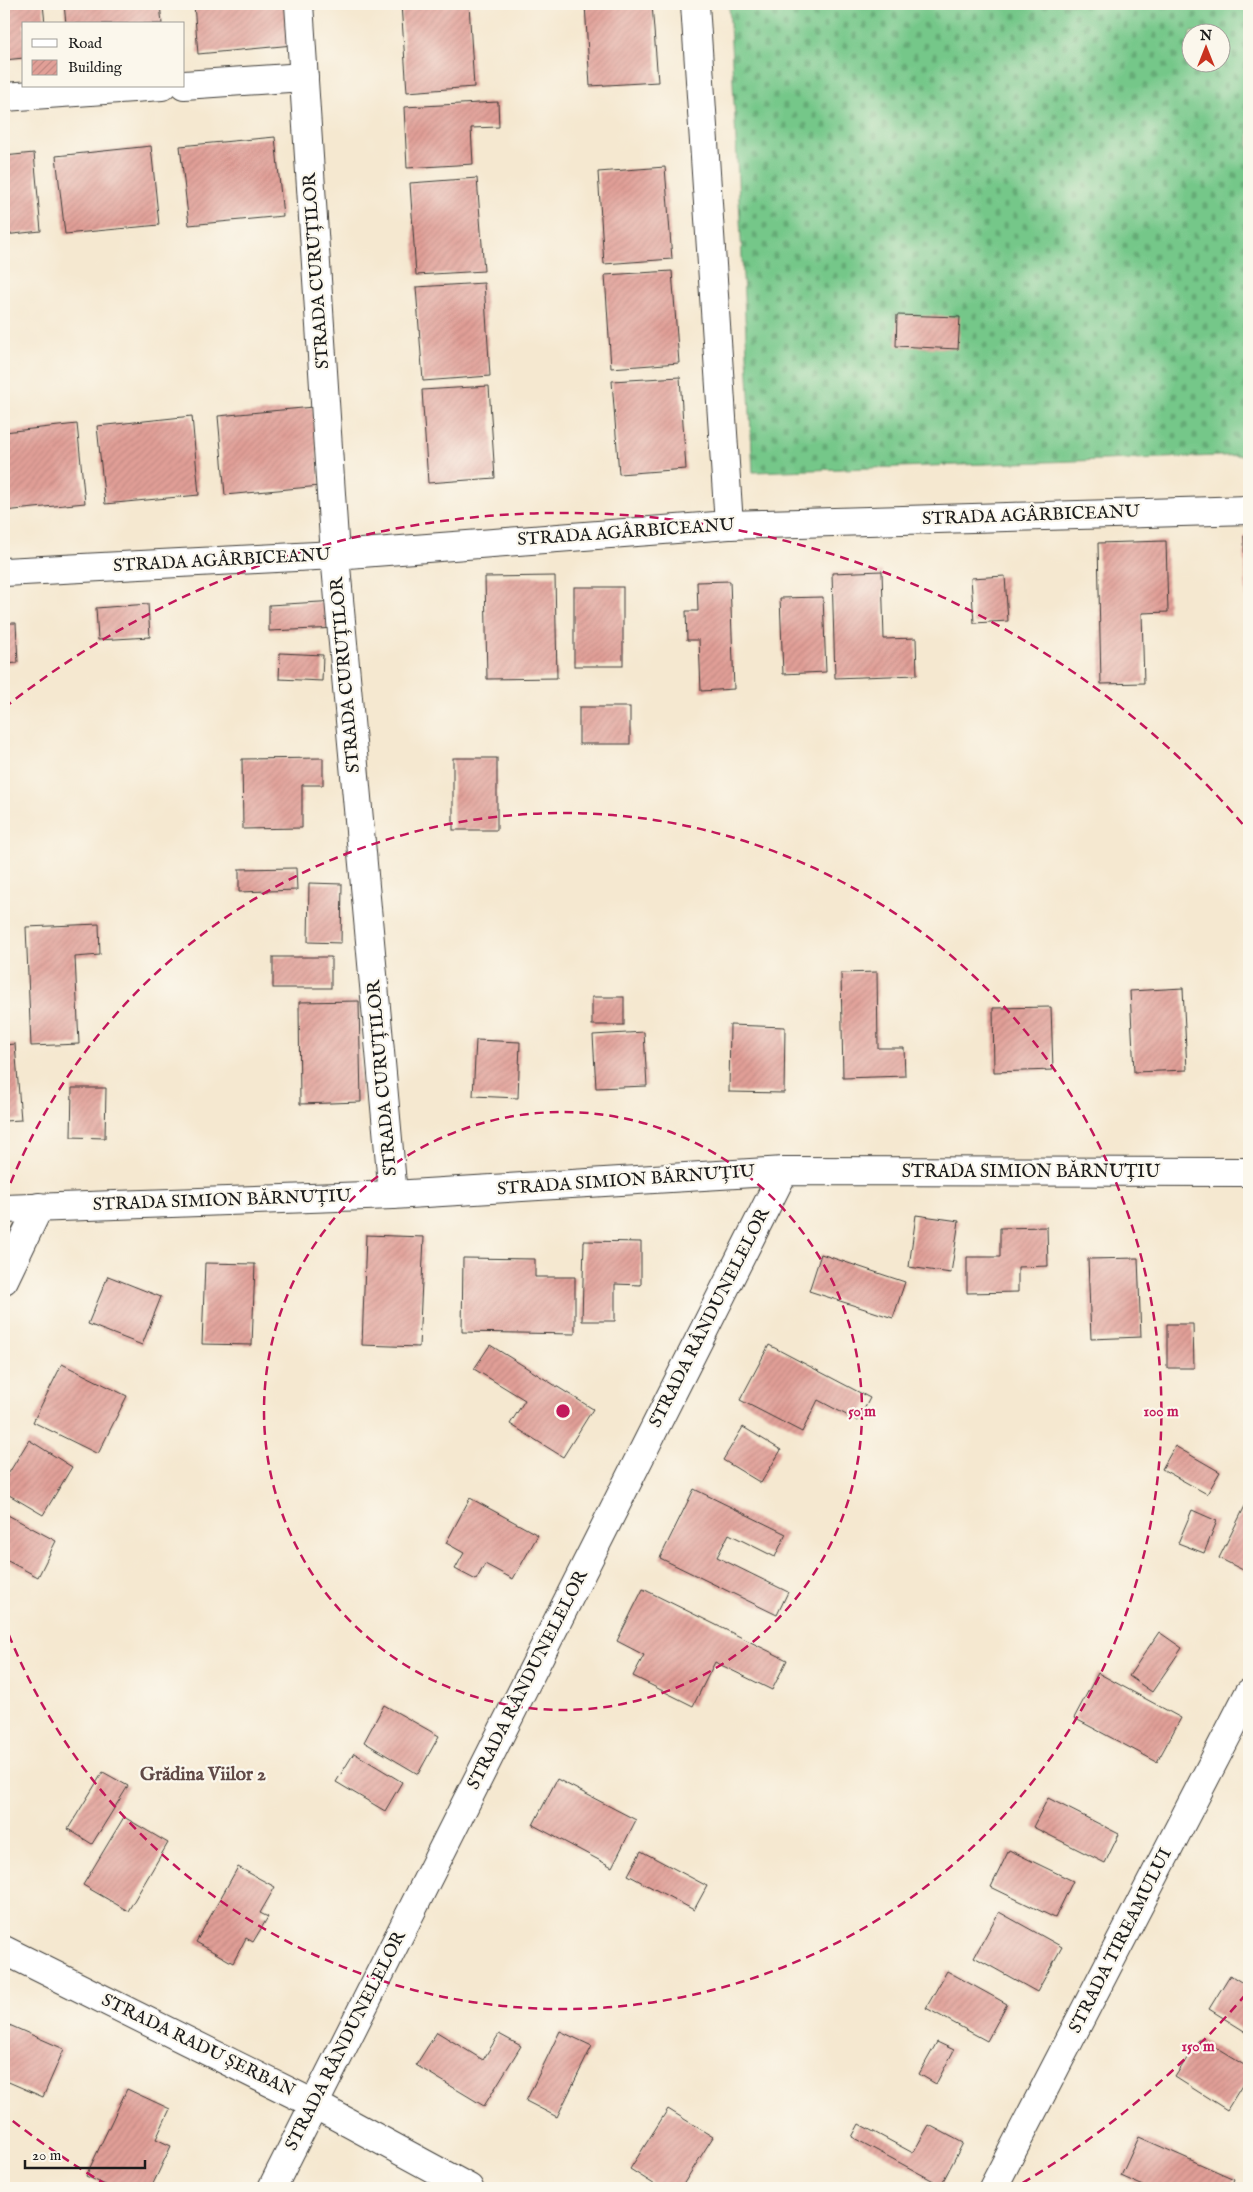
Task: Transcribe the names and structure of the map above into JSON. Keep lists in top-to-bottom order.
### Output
{
  "streets": {
    "street": [
      "STRADA CURUȚILOR",
      "STRADA AGÂRBICEANU",
      "STRADA SIMION BĂRNUȚIU",
      "STRADA RÂNDUNELELOR",
      "STRADA TIREAMULUI",
      "STRADA RADU ȘERBAN"
    ]
  },
  "crossings": [
    ["STRADA CURUȚILOR", "STRADA AGÂRBICEANU"],
    ["STRADA CURUȚILOR", "STRADA SIMION BĂRNUȚIU"],
    ["STRADA SIMION BĂRNUȚIU", "STRADA RÂNDUNELELOR"],
    ["STRADA RÂNDUNELELOR", "STRADA RADU ȘERBAN"]
  ],
  "districts": ["Grădina Viilor 2"],
  "legend": ["Road", "Building"],
  "scale_bar": "20 m",
  "north": "top",
  "rings": ["50 m", "100 m", "150 m"]
}
